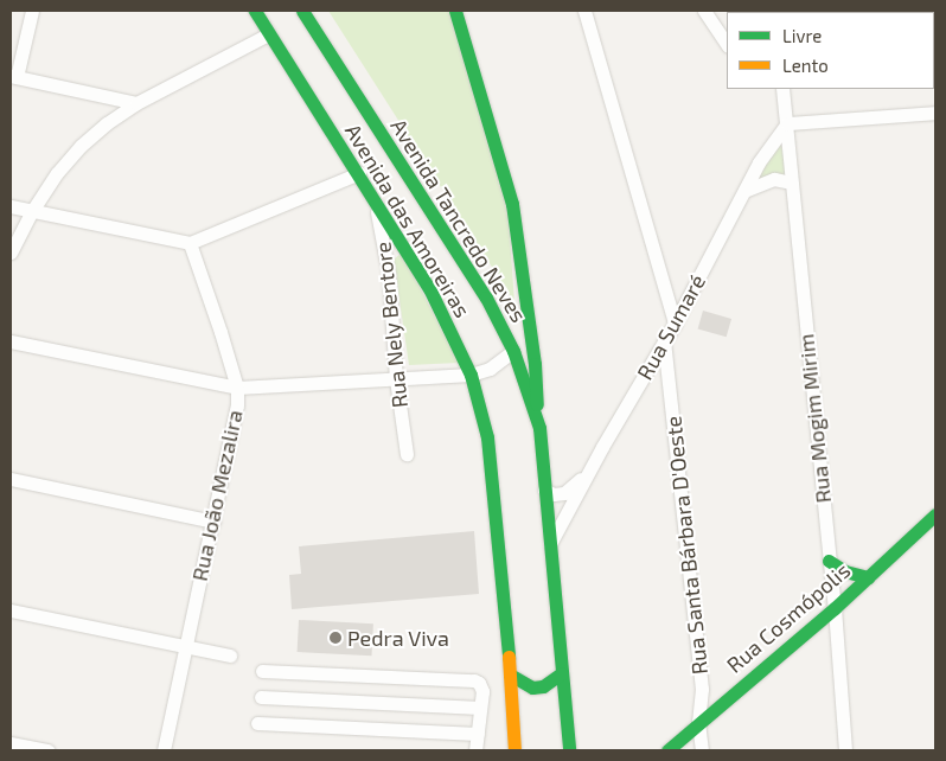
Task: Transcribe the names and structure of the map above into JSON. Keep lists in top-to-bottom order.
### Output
{
  "streets": {
    "main road": ["Avenida das Amoreiras", "Avenida Tancredo Neves", "Rua Cosmópolis"],
    "street": [
      "Rua Nely Bentore",
      "Rua Sumaré",
      "Rua Mogim Mirim",
      "Rua João Mezalira",
      "Rua Santa Bárbara D'Oeste"
    ]
  },
  "crossings": [
    ["Avenida das Amoreiras", "Rua Nely Bentore"],
    ["Avenida Tancredo Neves", "Rua Sumaré"],
    ["Rua Sumaré", "Rua Mogim Mirim"],
    ["Rua Sumaré", "Rua Santa Bárbara D'Oeste"],
    ["Rua Mogim Mirim", "Rua Cosmópolis"],
    ["Rua Santa Bárbara D'Oeste", "Rua Cosmópolis"]
  ],
  "places": ["Pedra Viva"],
  "legend": ["Livre", "Lento"]
}
